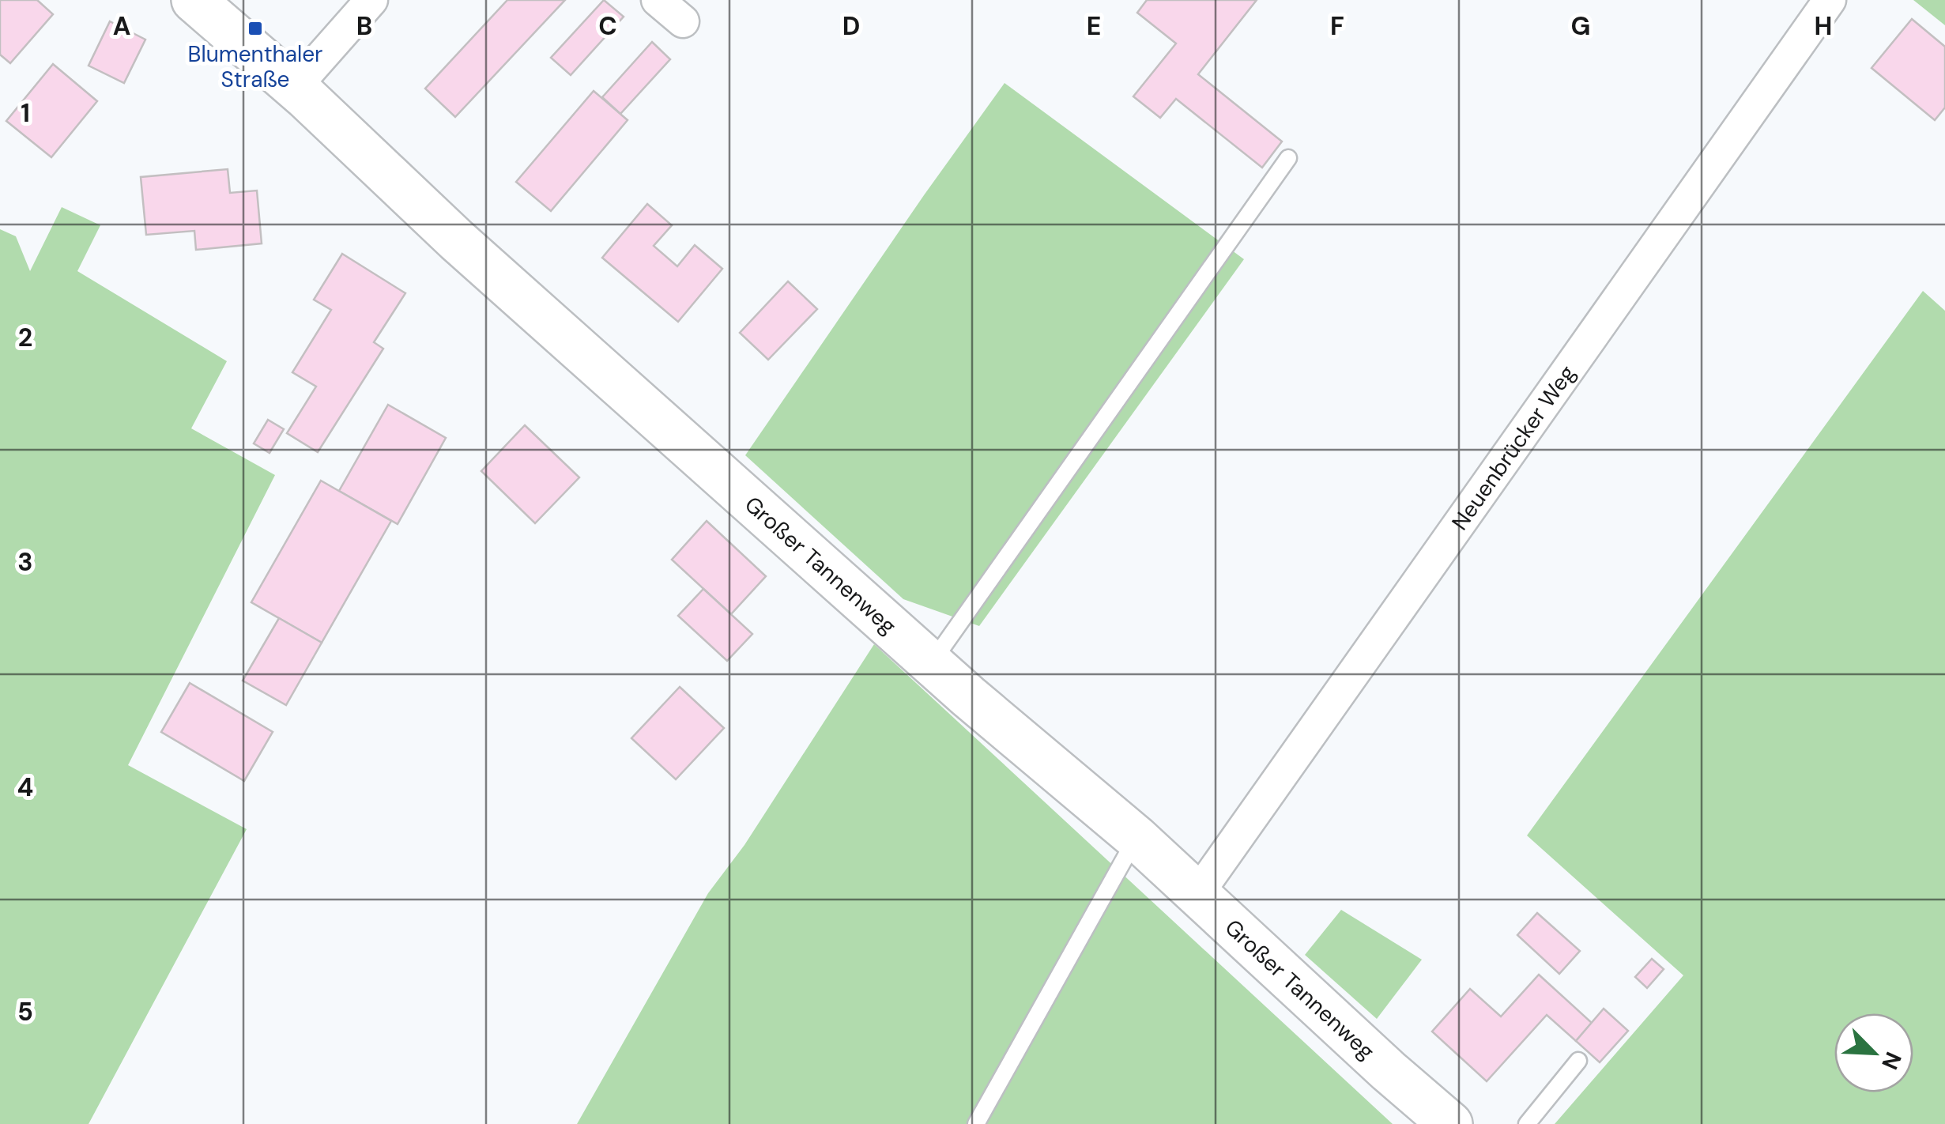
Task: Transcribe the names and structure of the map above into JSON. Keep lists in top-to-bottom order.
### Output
{
  "streets": {
    "street": ["Neuenbrücker Weg", "Großer Tannenweg"]
  },
  "crossings": [
    ["Neuenbrücker Weg", "Großer Tannenweg"]
  ],
  "places": {
    "transit": ["Blumenthaler Straße"]
  },
  "north": "bottom right",
  "grid": {
    "columns": [
      "A",
      "B",
      "C",
      "D",
      "E",
      "F",
      "G",
      "H"
    ],
    "rows": [
      "1",
      "2",
      "3",
      "4",
      "5"
    ]
  }
}
